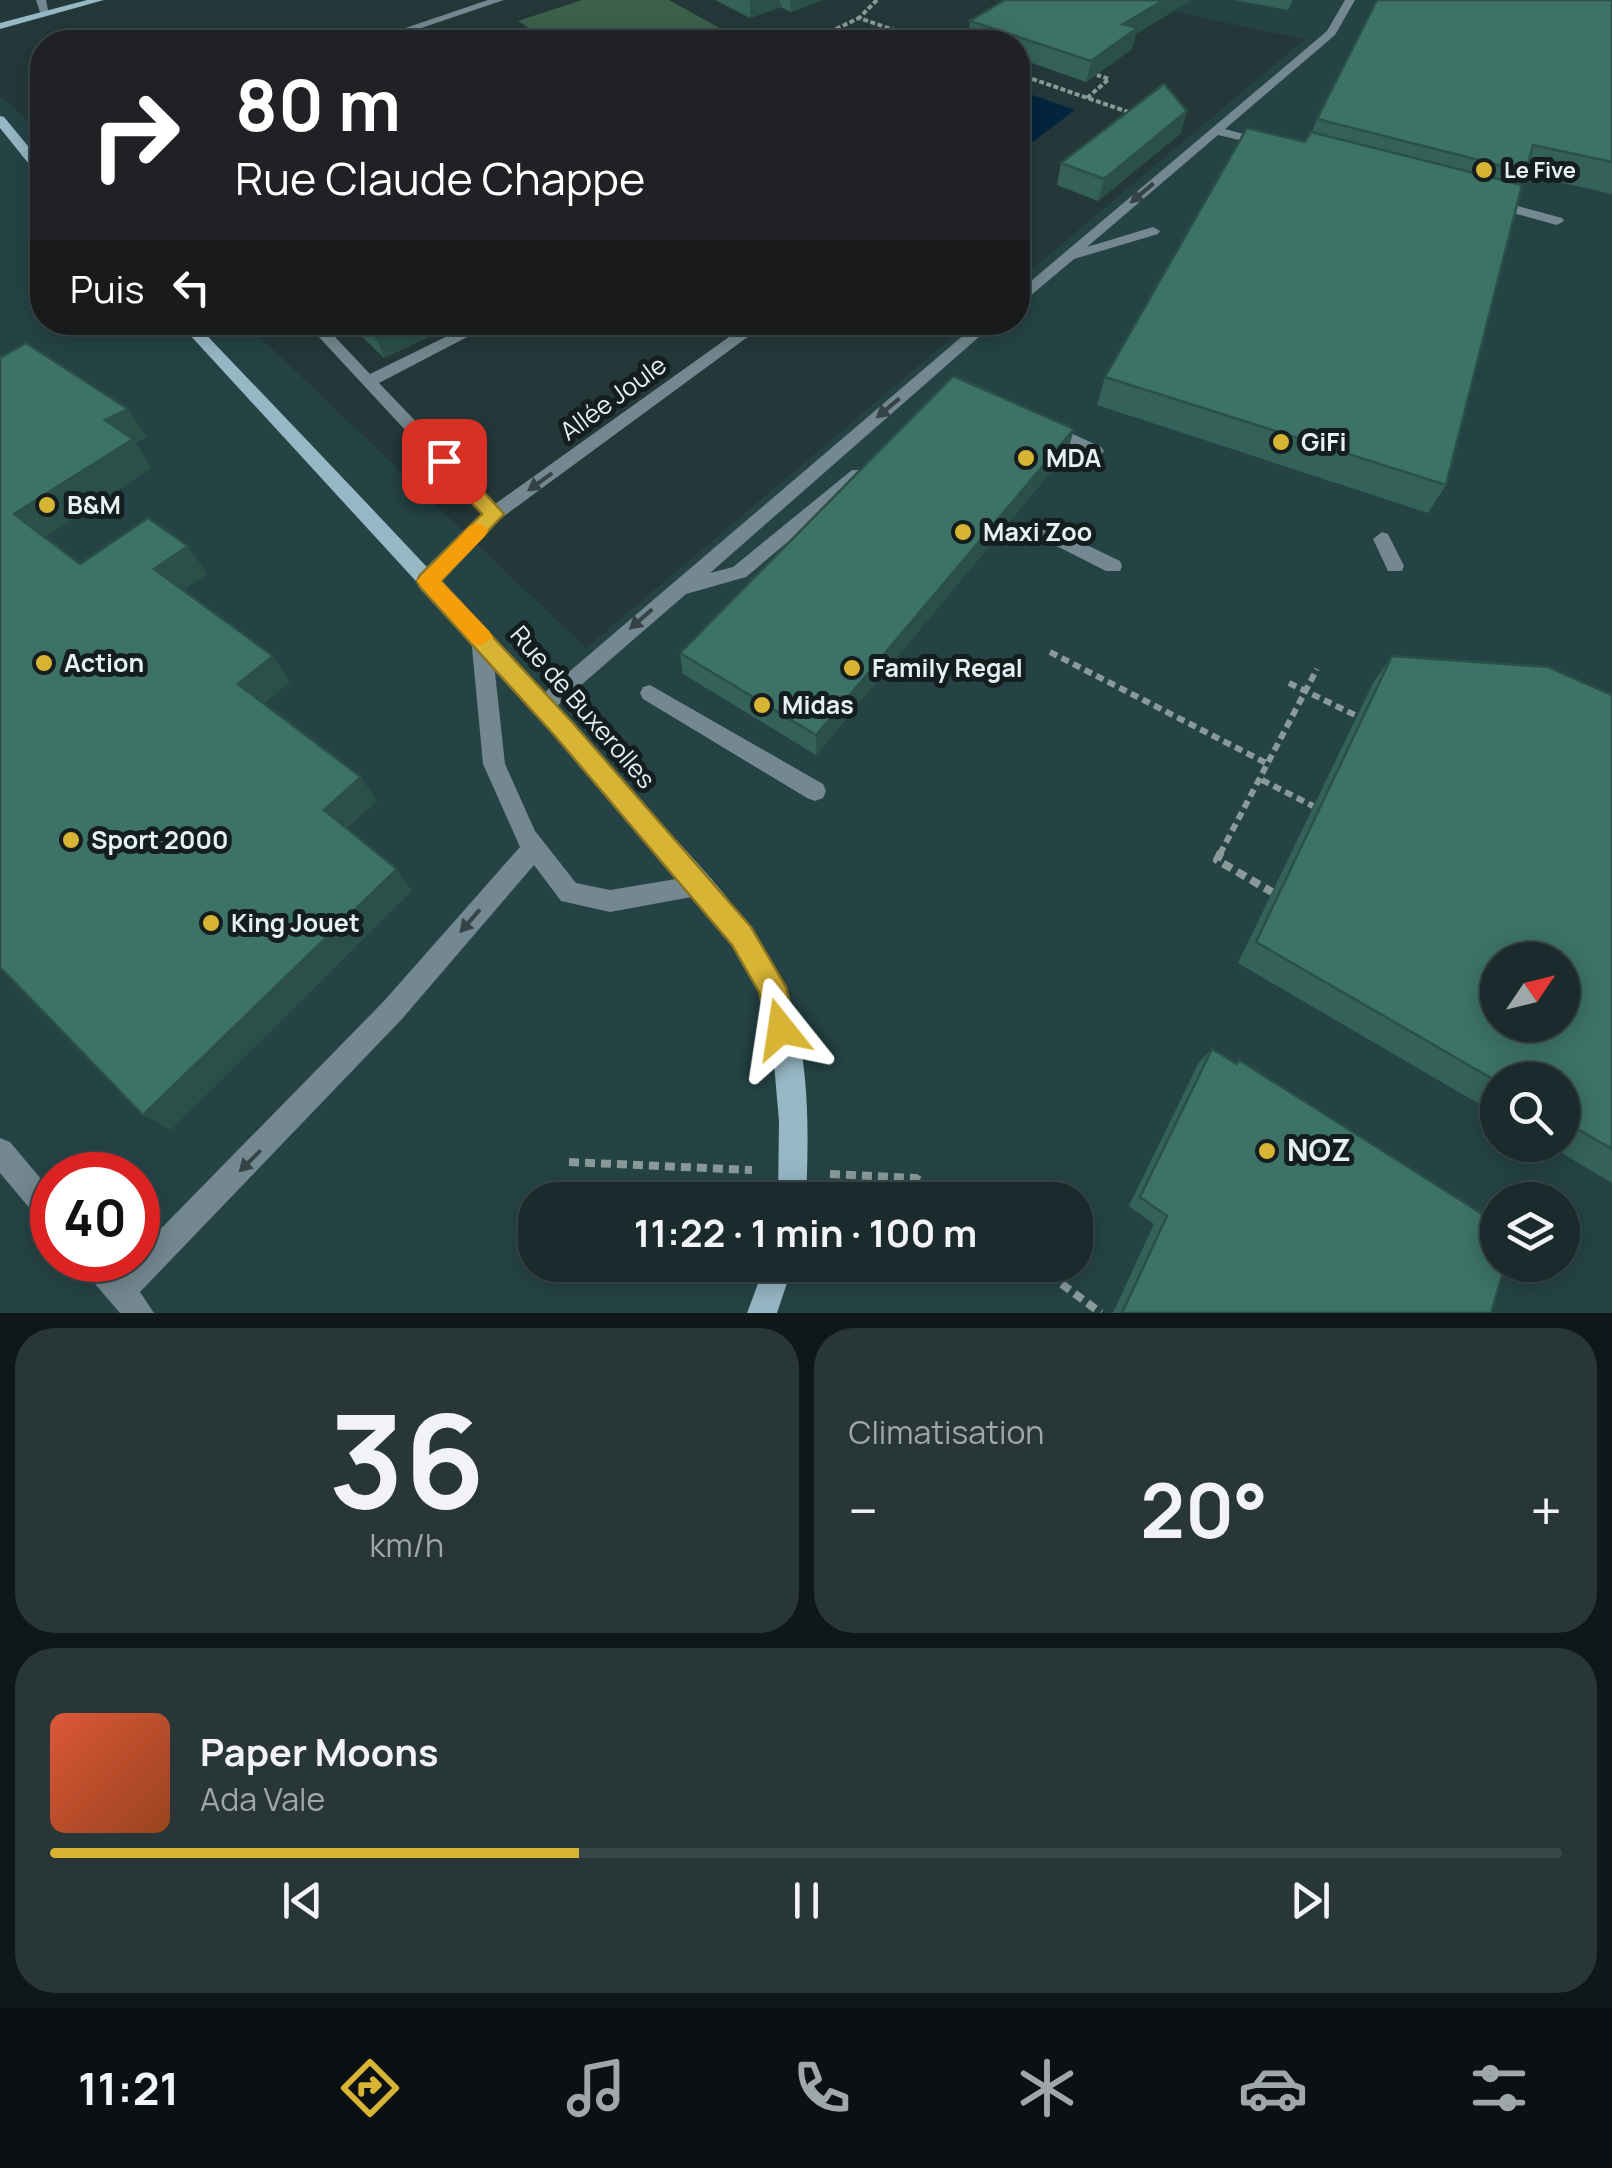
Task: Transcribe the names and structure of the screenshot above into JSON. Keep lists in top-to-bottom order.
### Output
{
  "streets": {
    "street": ["Allée Joule", "Rue de Buxerolles"]
  },
  "crossings": [
    ["Allée Joule", "Rue de Buxerolles"]
  ],
  "places": [
    "Le Five",
    "GiFi",
    "MDA",
    "B&M",
    "Maxi Zoo",
    "Action",
    "Family Regal",
    "Midas",
    "Sport 2000",
    "King Jouet",
    "NOZ"
  ],
  "north": "top right",
  "page": {
    "turn": ["80 m", "Rue Claude Chappe"],
    "then": "Puis",
    "limit": "40",
    "trip": "11:22 · 1 min · 100 m",
    "tile": [
      ["36", "km/h"],
      "Climatisation"
    ],
    "heat": ["−", "20°", "+"],
    "song": ["Paper Moons", "Ada Vale"],
    "tabs": "11:21"
  }
}
